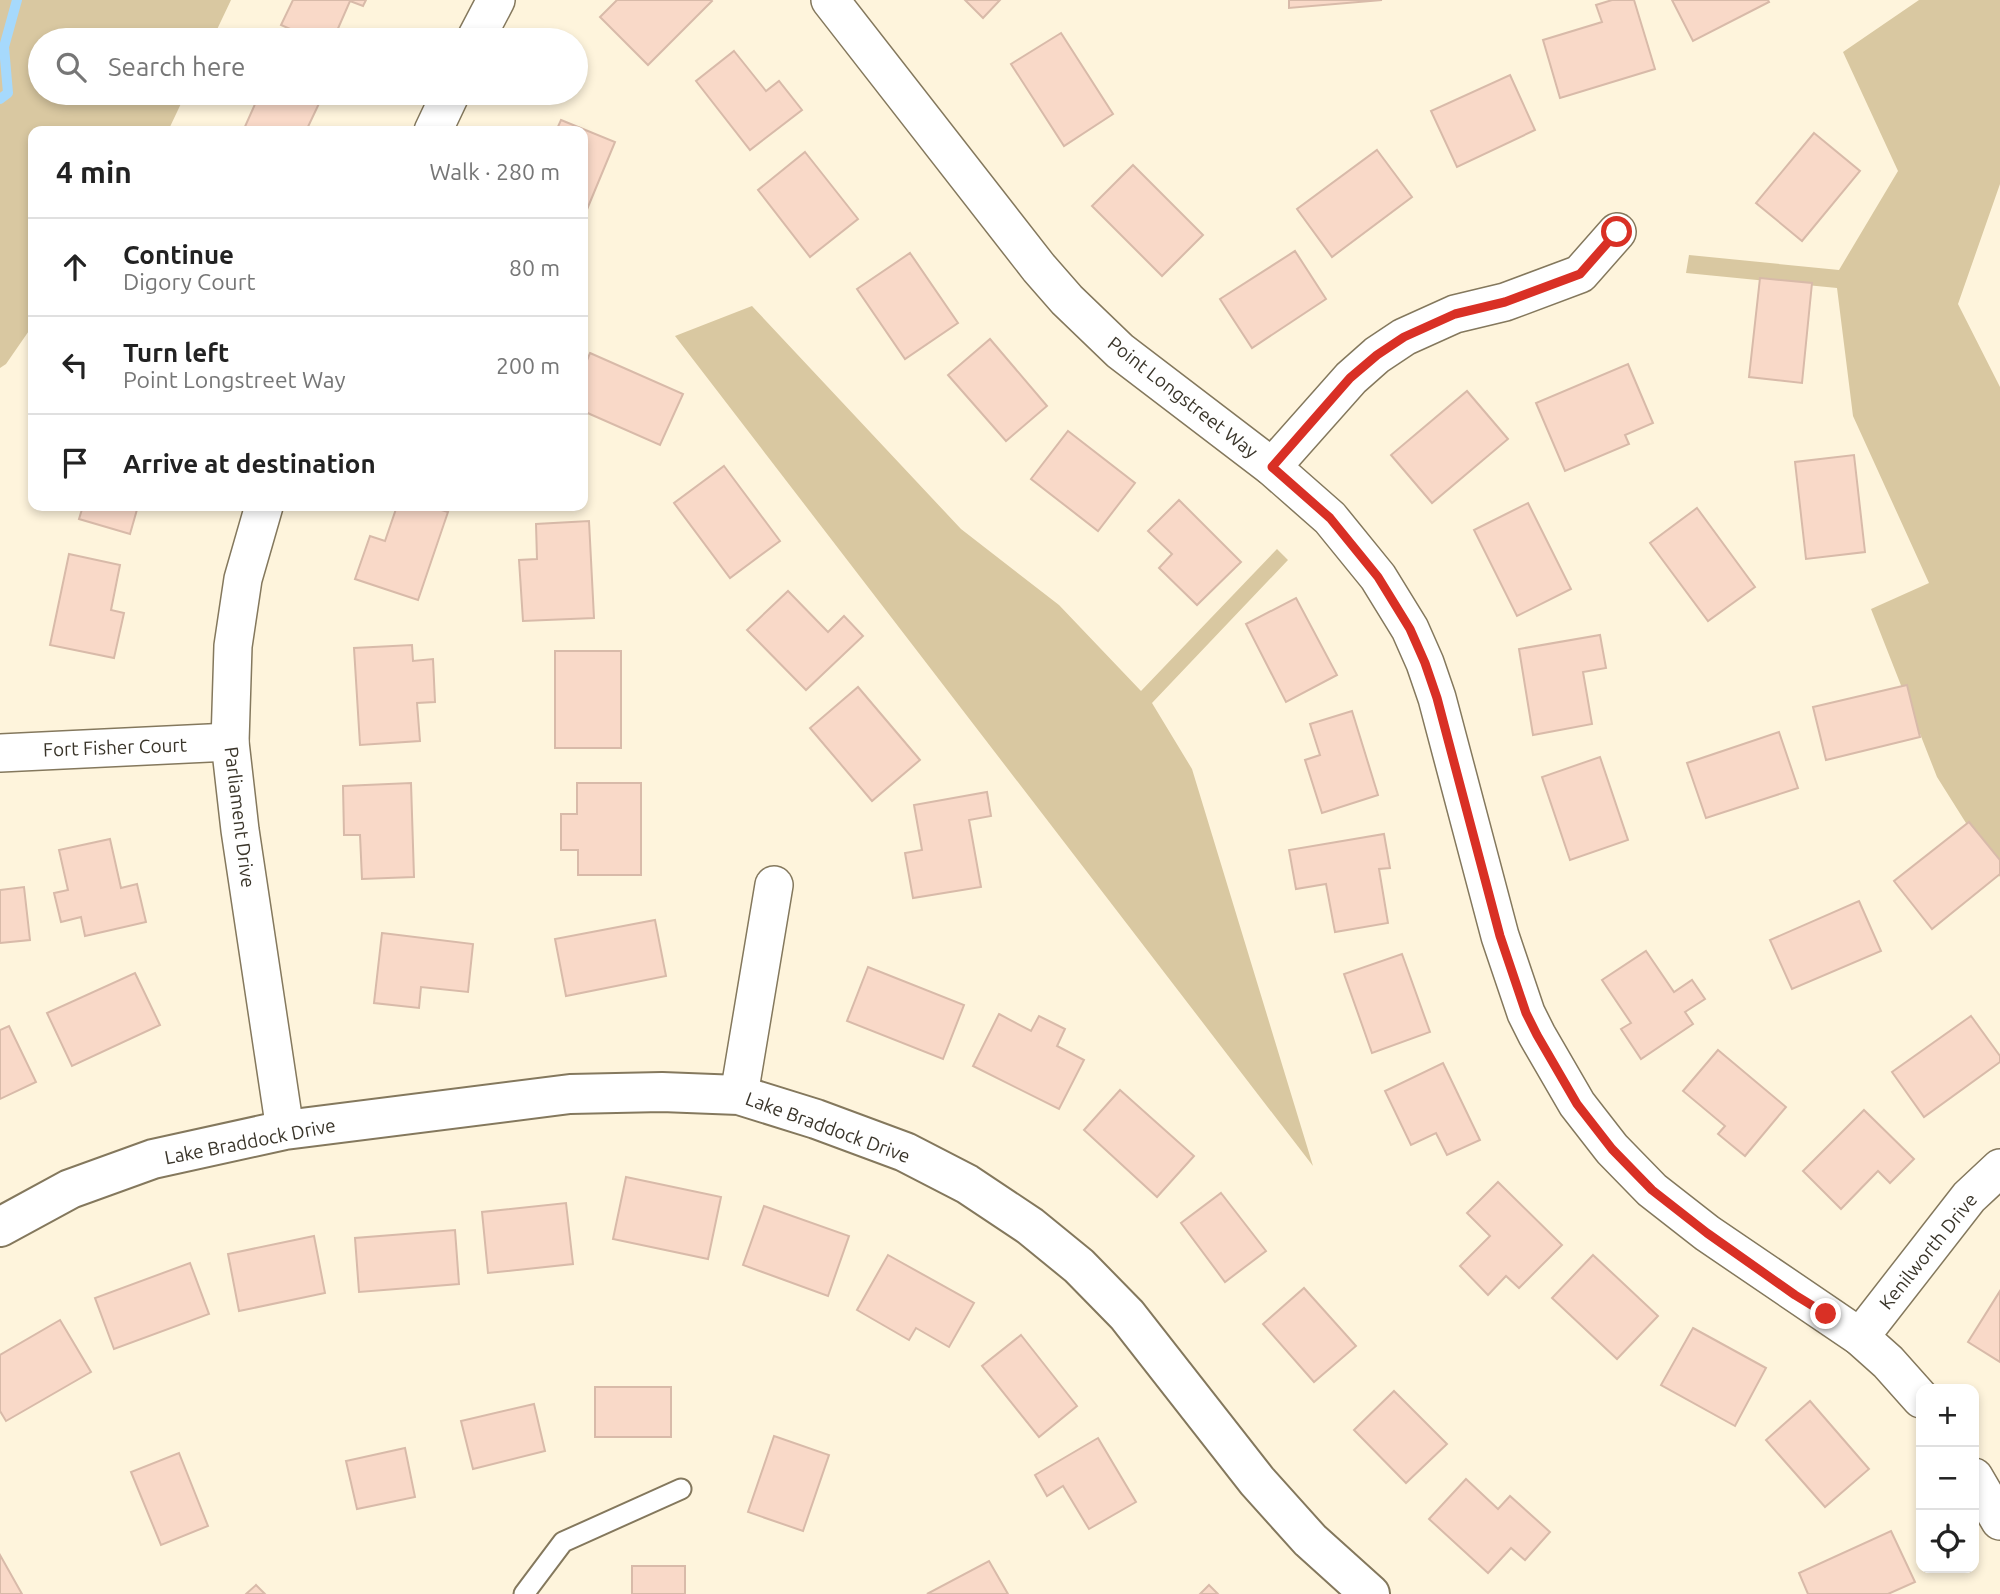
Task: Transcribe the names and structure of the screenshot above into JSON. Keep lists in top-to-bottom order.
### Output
{
  "streets": {
    "street": [
      "Point Longstreet Way",
      "Fort Fisher Court",
      "Parliament Drive",
      "Lake Braddock Drive",
      "Kenilworth Drive"
    ]
  },
  "crossings": [
    ["Point Longstreet Way", "Kenilworth Drive"],
    ["Fort Fisher Court", "Parliament Drive"],
    ["Parliament Drive", "Lake Braddock Drive"]
  ],
  "page": {
    "search": "Search here",
    "heading": ["4 min", "Walk · 280 m"],
    "list": [
      ["Continue", "Digory Court", "80 m"],
      ["Turn left", "Point Longstreet Way", "200 m"],
      "Arrive at destination"
    ],
    "map_buttons": ["+", "−"]
  }
}
